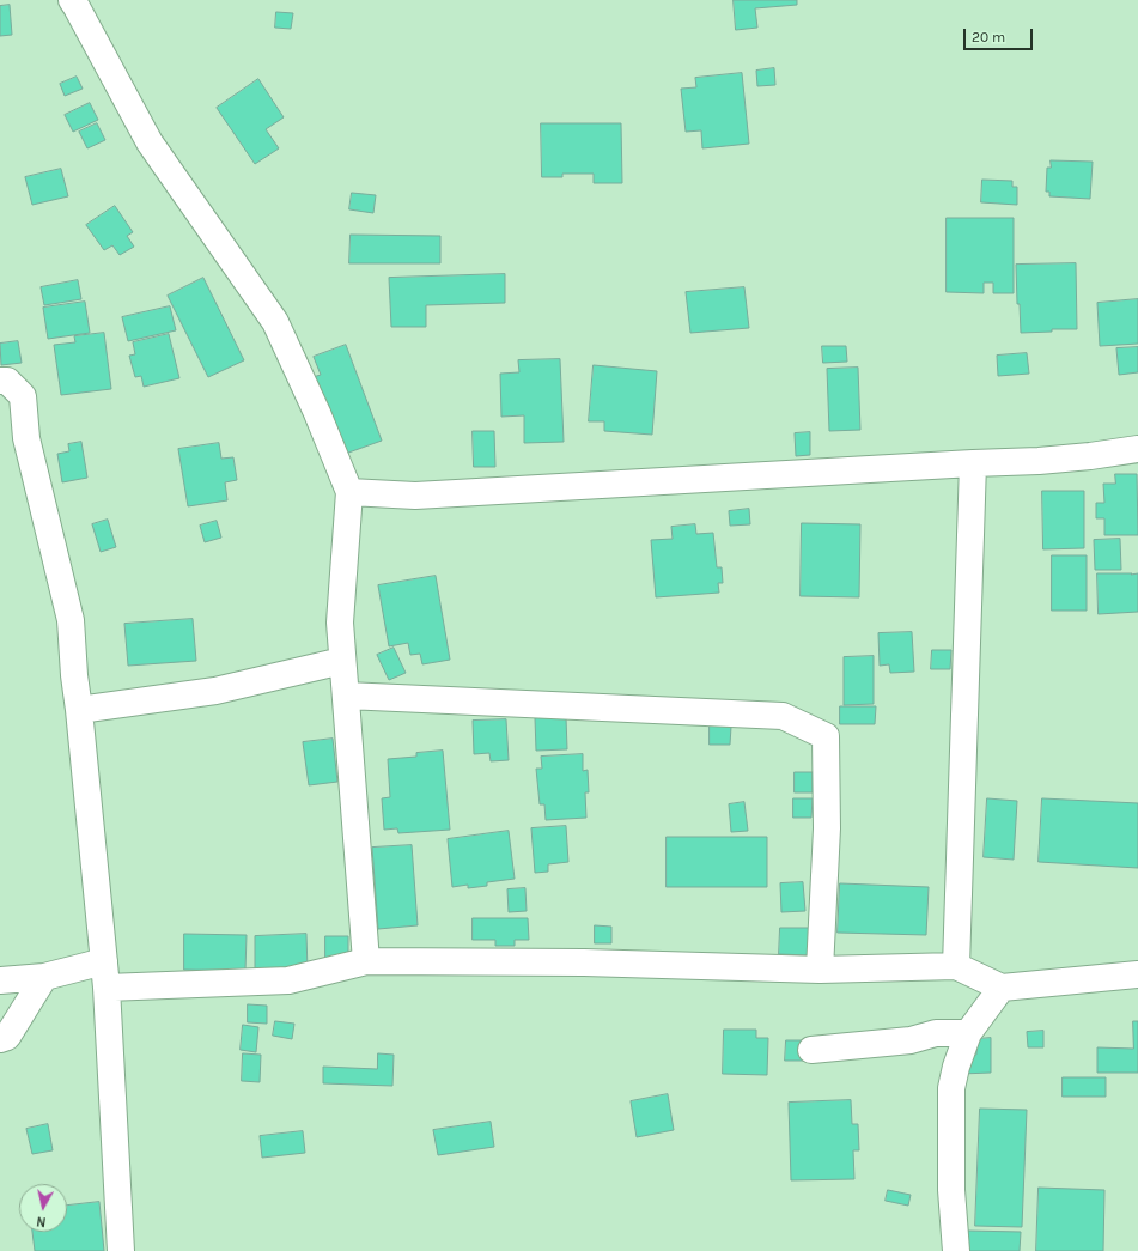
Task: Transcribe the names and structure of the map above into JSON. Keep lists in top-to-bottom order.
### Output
{
  "scale_bar": "20 m",
  "north": "bottom"
}
